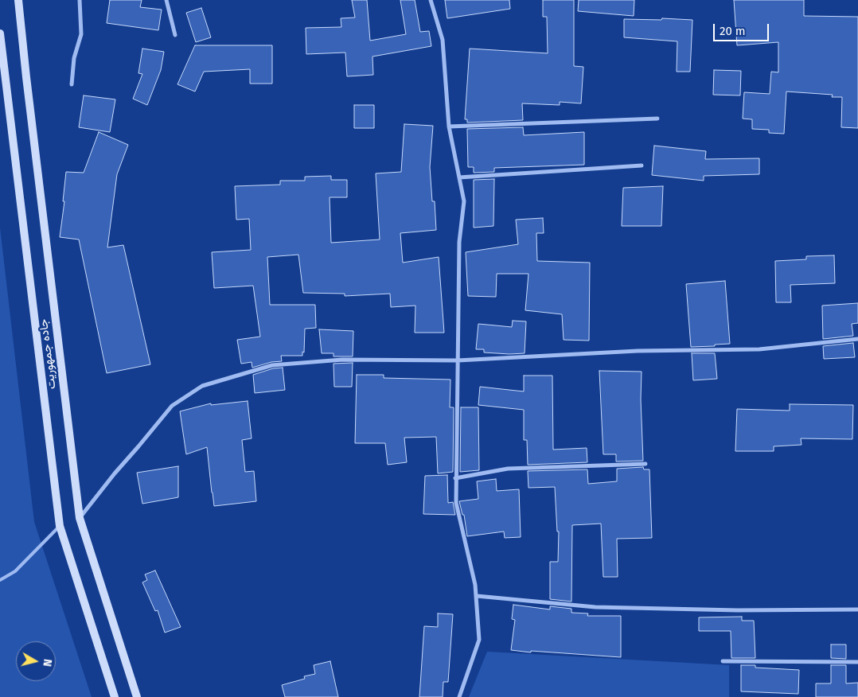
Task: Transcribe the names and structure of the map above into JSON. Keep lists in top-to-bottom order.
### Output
{
  "streets": {
    "main road": ["جاده جمهوریت"]
  },
  "scale_bar": "20 m",
  "north": "right"
}
